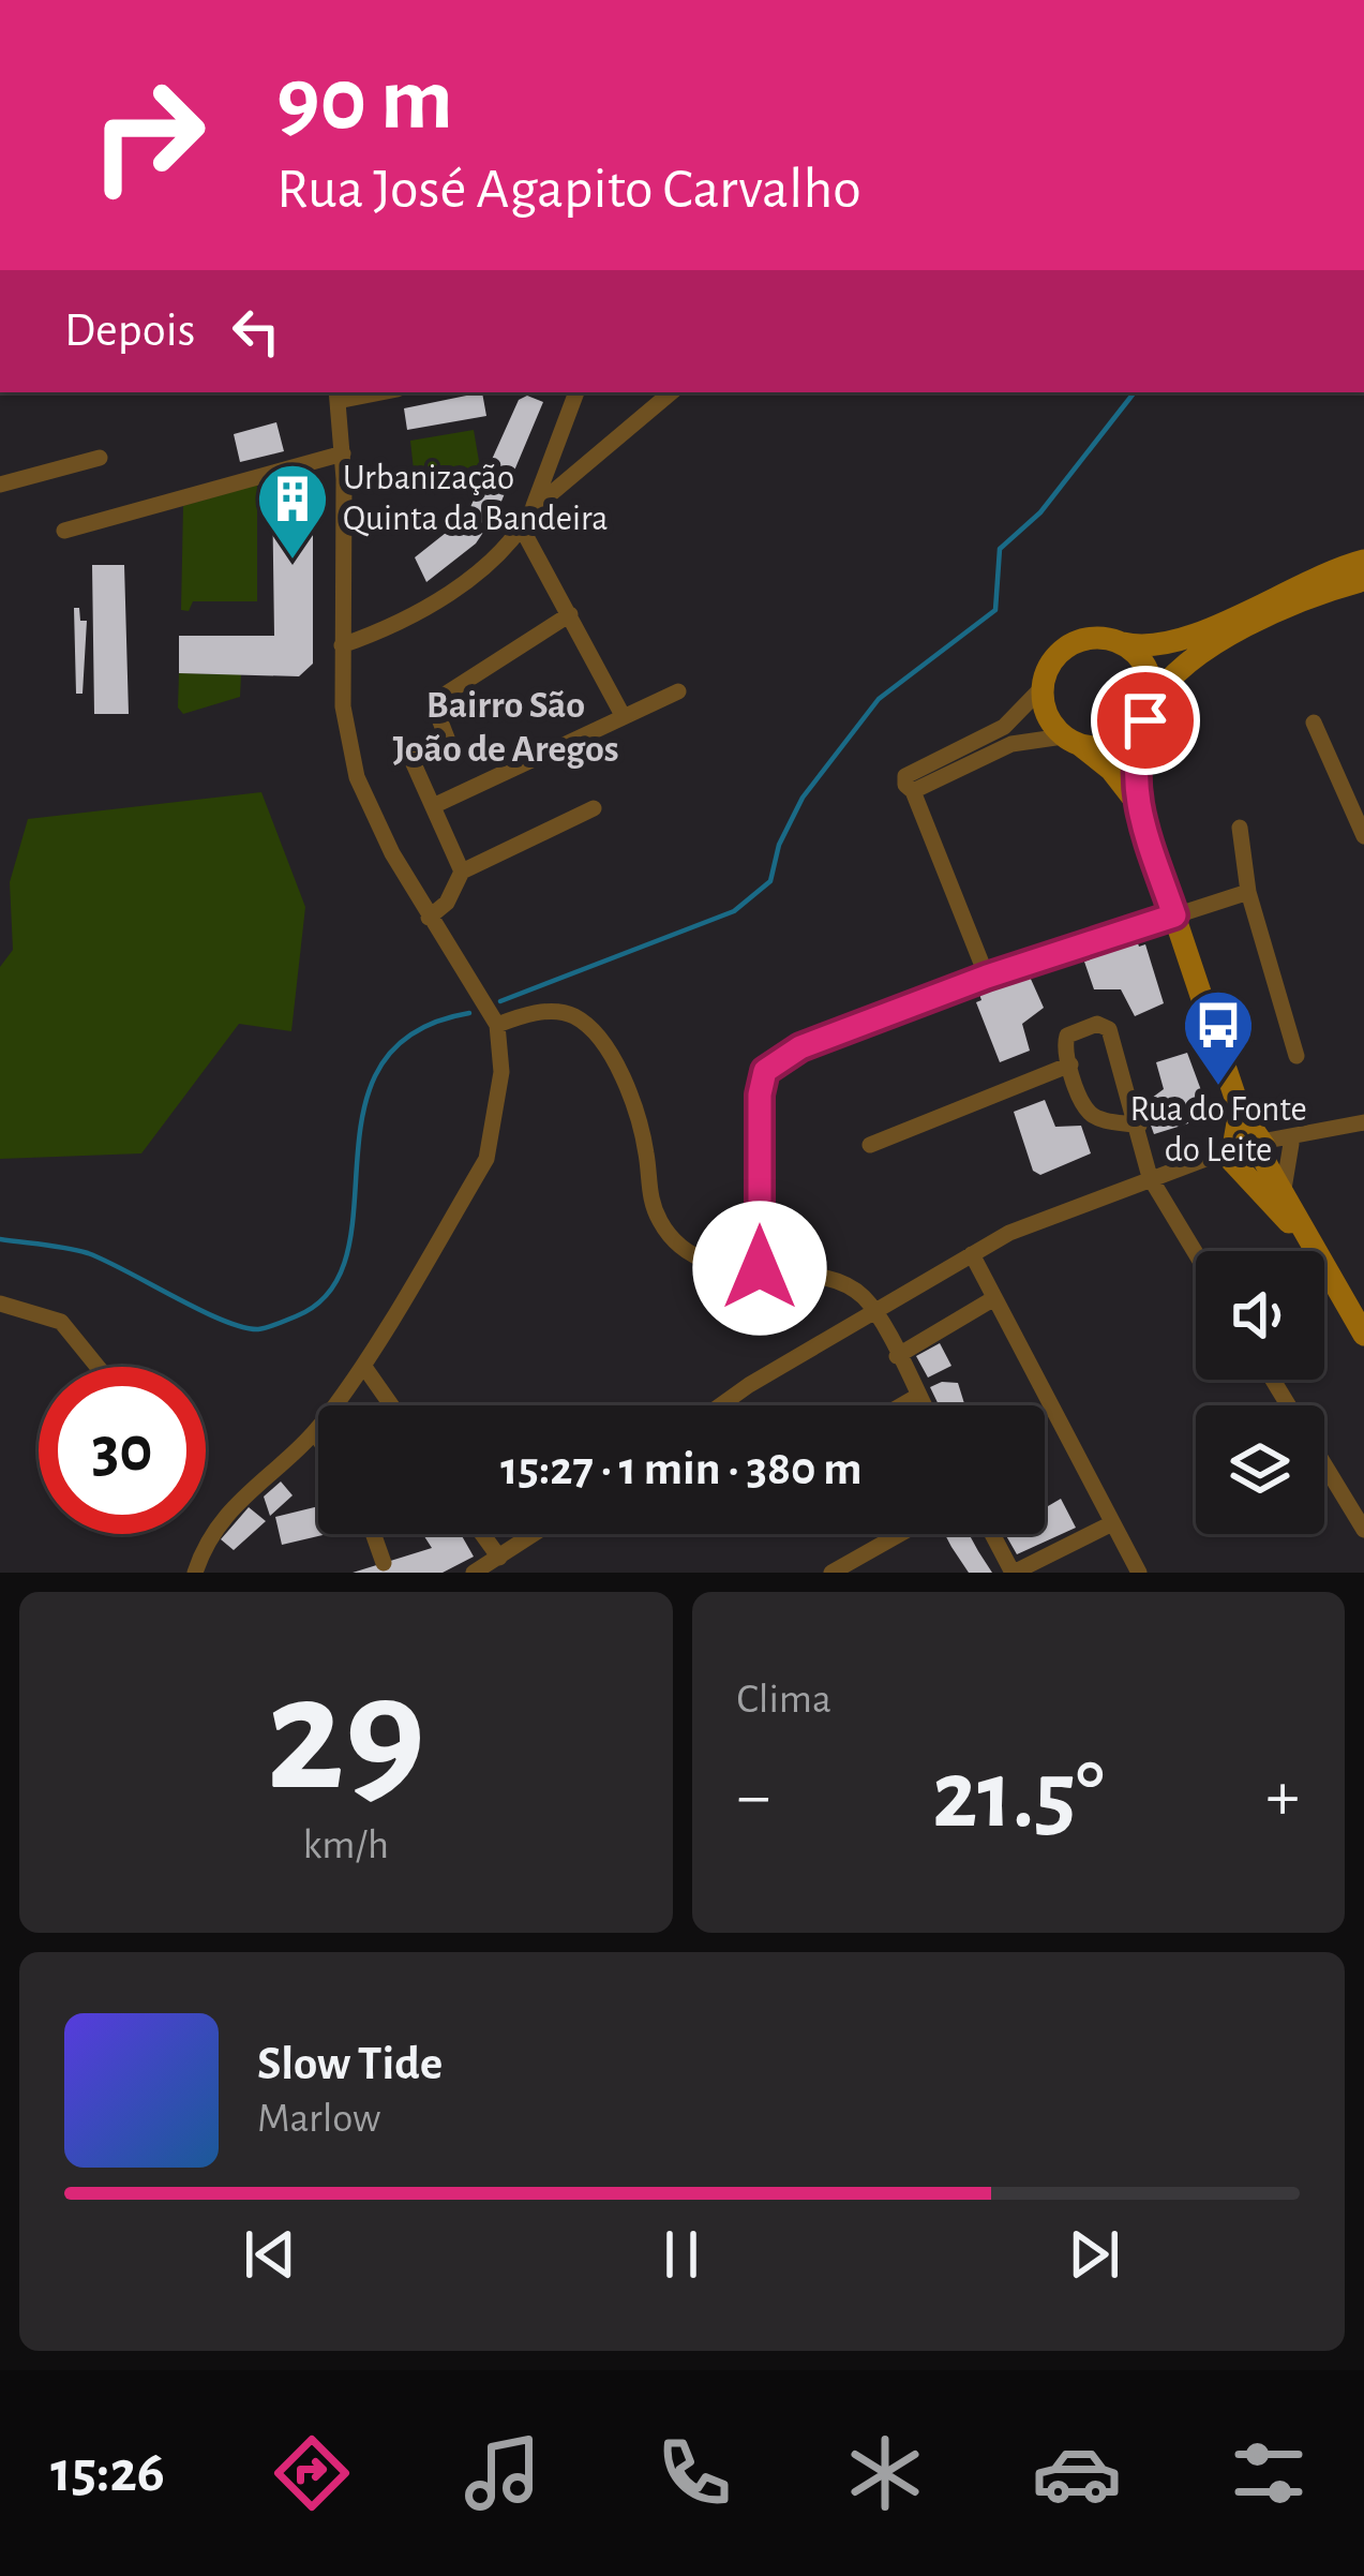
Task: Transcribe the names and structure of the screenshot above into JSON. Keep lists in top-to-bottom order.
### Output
{
  "districts": ["Bairro São João de Aregos"],
  "places": {
    "building": ["Urbanização Quinta da Bandeira"],
    "bus stop": ["Rua do Fonte do Leite"]
  },
  "page": {
    "turn": ["90 m", "Rua José Agapito Carvalho"],
    "then": "Depois",
    "limit": "30",
    "trip": "15:27 · 1 min · 380 m",
    "tile": [
      ["29", "km/h"],
      "Clima"
    ],
    "heat": ["−", "21.5°", "+"],
    "song": ["Slow Tide", "Marlow"],
    "tabs": "15:26"
  }
}
